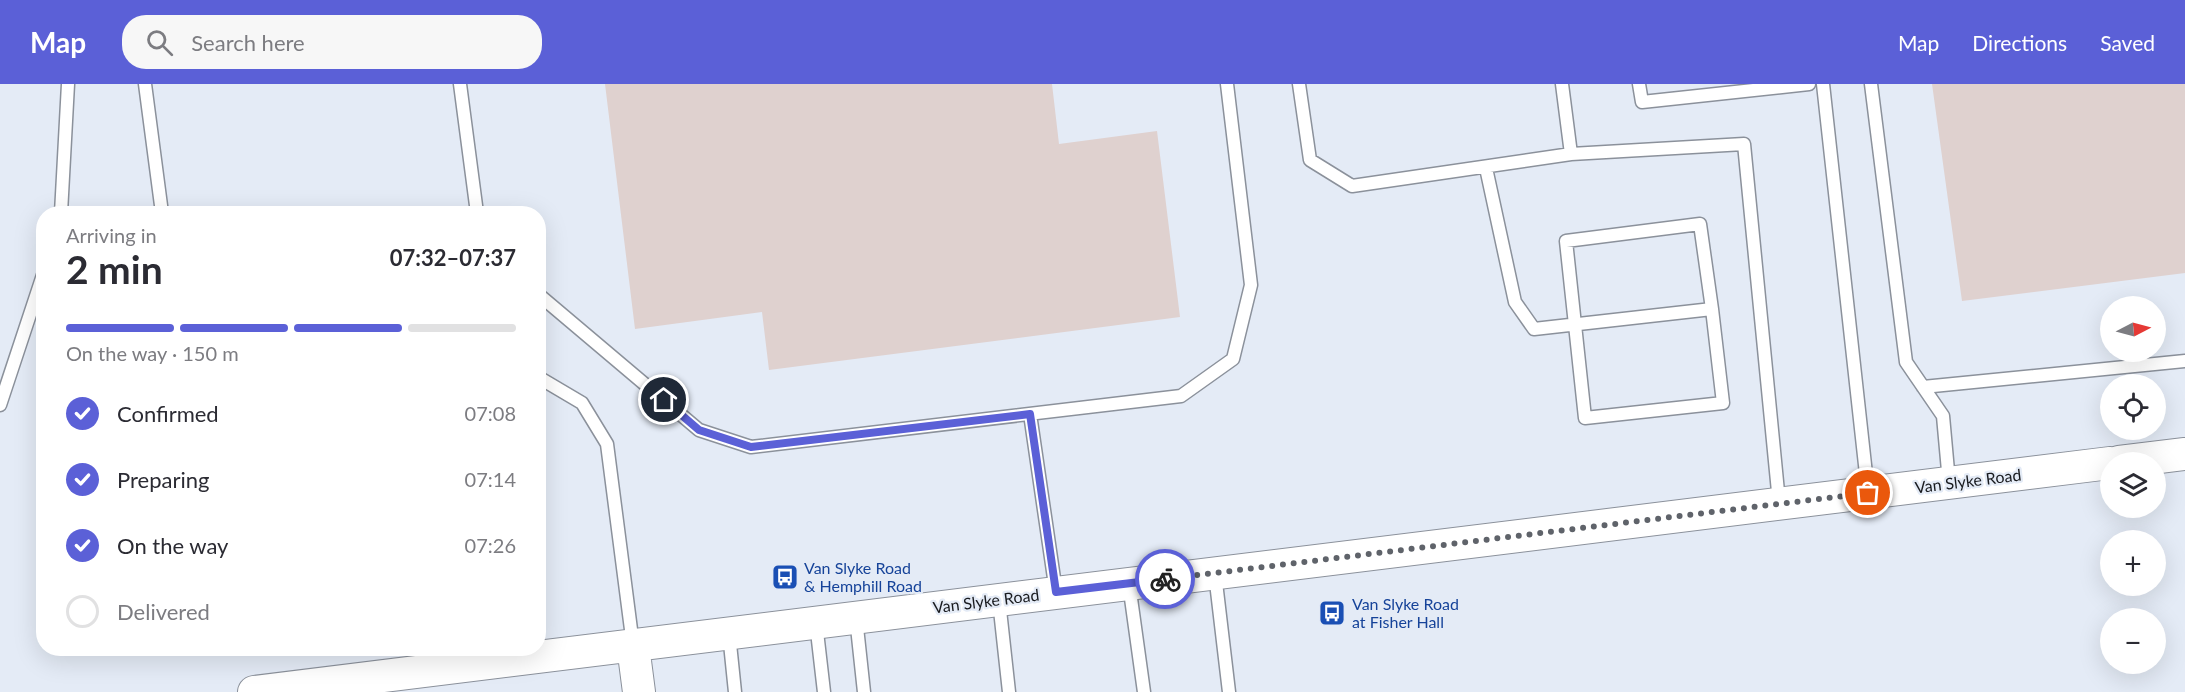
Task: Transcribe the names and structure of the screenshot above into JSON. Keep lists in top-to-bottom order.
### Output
{
  "streets": {
    "street": ["Van Slyke Road"]
  },
  "places": {
    "bus stop": ["Van Slyke Road & Hemphill Road", "Van Slyke Road at Fisher Hall"]
  },
  "north": "right",
  "page": {
    "header": "Map",
    "search": "Search here",
    "nav": ["Map", "Directions", "Saved"],
    "heading": ["2 min", "Arriving in", "07:32–07:37"],
    "map_buttons": ["+", "−"],
    "bar": "On the way · 150 m",
    "list": [
      ["Confirmed", "07:08"],
      ["Preparing", "07:14"],
      ["On the way", "07:26"],
      "Delivered"
    ]
  }
}
